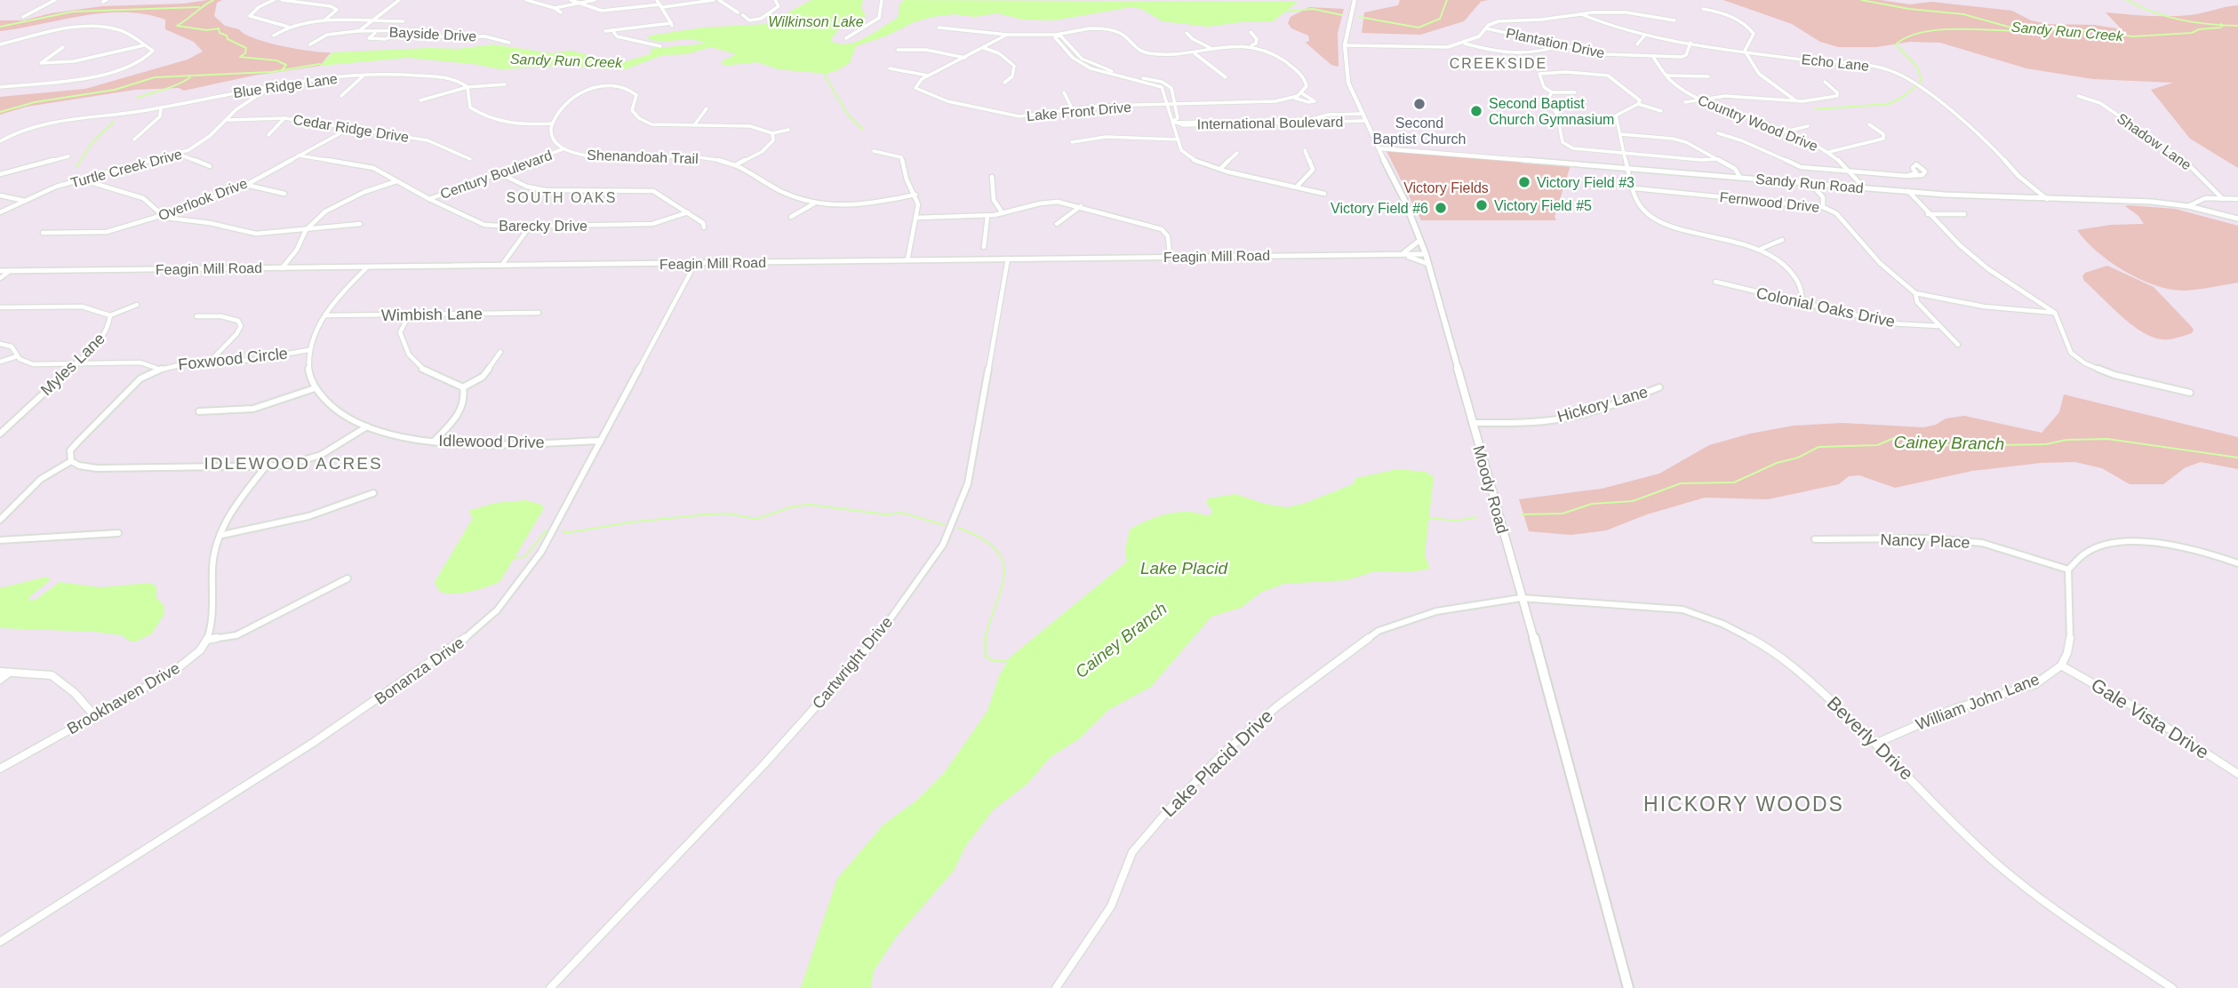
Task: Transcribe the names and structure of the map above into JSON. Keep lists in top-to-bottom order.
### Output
{
  "streets": {
    "main road": ["Moody Road"],
    "street": [
      "Bayside Drive",
      "Plantation Drive",
      "Echo Lane",
      "Blue Ridge Lane",
      "Lake Front Drive",
      "International Boulevard",
      "Country Wood Drive",
      "Cedar Ridge Drive",
      "Shadow Lane",
      "Shenandoah Trail",
      "Turtle Creek Drive",
      "Century Boulevard",
      "Sandy Run Road",
      "Overlook Drive",
      "Fernwood Drive",
      "Barecky Drive",
      "Feagin Mill Road",
      "Colonial Oaks Drive",
      "Wimbish Lane",
      "Foxwood Circle",
      "Myles Lane",
      "Hickory Lane",
      "Idlewood Drive",
      "Nancy Place",
      "Cartwright Drive",
      "Bonanza Drive",
      "Brookhaven Drive",
      "William John Lane",
      "Gale Vista Drive",
      "Beverly Drive",
      "Lake Placid Drive"
    ]
  },
  "crossings": [
    ["Plantation Drive", "Echo Lane"],
    ["Plantation Drive", "Country Wood Drive"],
    ["Echo Lane", "Sandy Run Road"],
    ["Blue Ridge Lane", "Turtle Creek Drive"],
    ["International Boulevard", "Moody Road"],
    ["Country Wood Drive", "Sandy Run Road"],
    ["Cedar Ridge Drive", "Turtle Creek Drive"],
    ["Cedar Ridge Drive", "Overlook Drive"],
    ["Shenandoah Trail", "Century Boulevard"],
    ["Century Boulevard", "Barecky Drive"],
    ["Sandy Run Road", "Moody Road"],
    ["Overlook Drive", "Barecky Drive"],
    ["Feagin Mill Road", "Moody Road"],
    ["Feagin Mill Road", "Cartwright Drive"],
    ["Feagin Mill Road", "Bonanza Drive"],
    ["Hickory Lane", "Moody Road"],
    ["Idlewood Drive", "Bonanza Drive"],
    ["Moody Road", "Beverly Drive"],
    ["Moody Road", "Lake Placid Drive"],
    ["William John Lane", "Gale Vista Drive"],
    ["William John Lane", "Beverly Drive"],
    ["Beverly Drive", "Lake Placid Drive"]
  ],
  "districts": [
    "CREEKSIDE",
    "SOUTH OAKS",
    "IDLEWOOD ACRES",
    "HICKORY WOODS"
  ],
  "water": [
    "Wilkinson Lake",
    "Sandy Run Creek",
    "Cainey Branch",
    "Lake Placid"
  ],
  "parks": ["Victory Fields"],
  "places": [
    "Second Baptist Church",
    "Second Baptist Church Gymnasium",
    "Victory Field #3",
    "Victory Field #5",
    "Victory Field #6"
  ]
}
